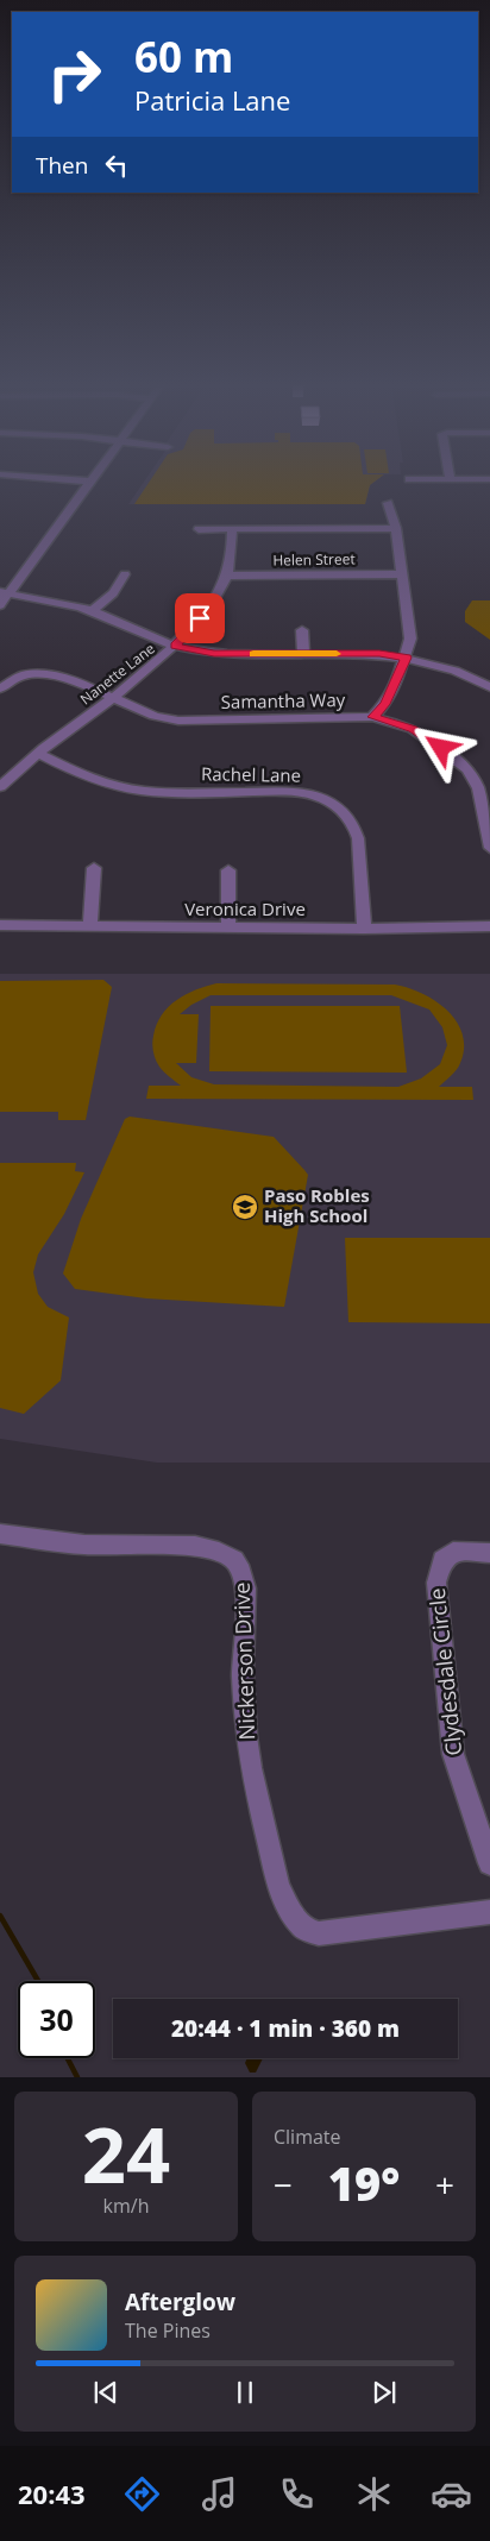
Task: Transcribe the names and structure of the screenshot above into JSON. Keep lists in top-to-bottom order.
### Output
{
  "streets": {
    "street": [
      "Helen Street",
      "Nanette Lane",
      "Samantha Way",
      "Rachel Lane",
      "Veronica Drive",
      "Nickerson Drive",
      "Clydesdale Circle"
    ]
  },
  "crossings": [
    ["Helen Street", "Nanette Lane"],
    ["Nanette Lane", "Samantha Way"],
    ["Nanette Lane", "Rachel Lane"],
    ["Rachel Lane", "Veronica Drive"]
  ],
  "places": {
    "school or university": ["Paso Robles High School"]
  },
  "page": {
    "turn": ["60 m", "Patricia Lane"],
    "then": "Then",
    "limit": "30",
    "trip": "20:44 · 1 min · 360 m",
    "tile": [
      ["24", "km/h"],
      "Climate"
    ],
    "heat": ["−", "19°", "+"],
    "song": ["Afterglow", "The Pines"],
    "tabs": "20:43"
  }
}
